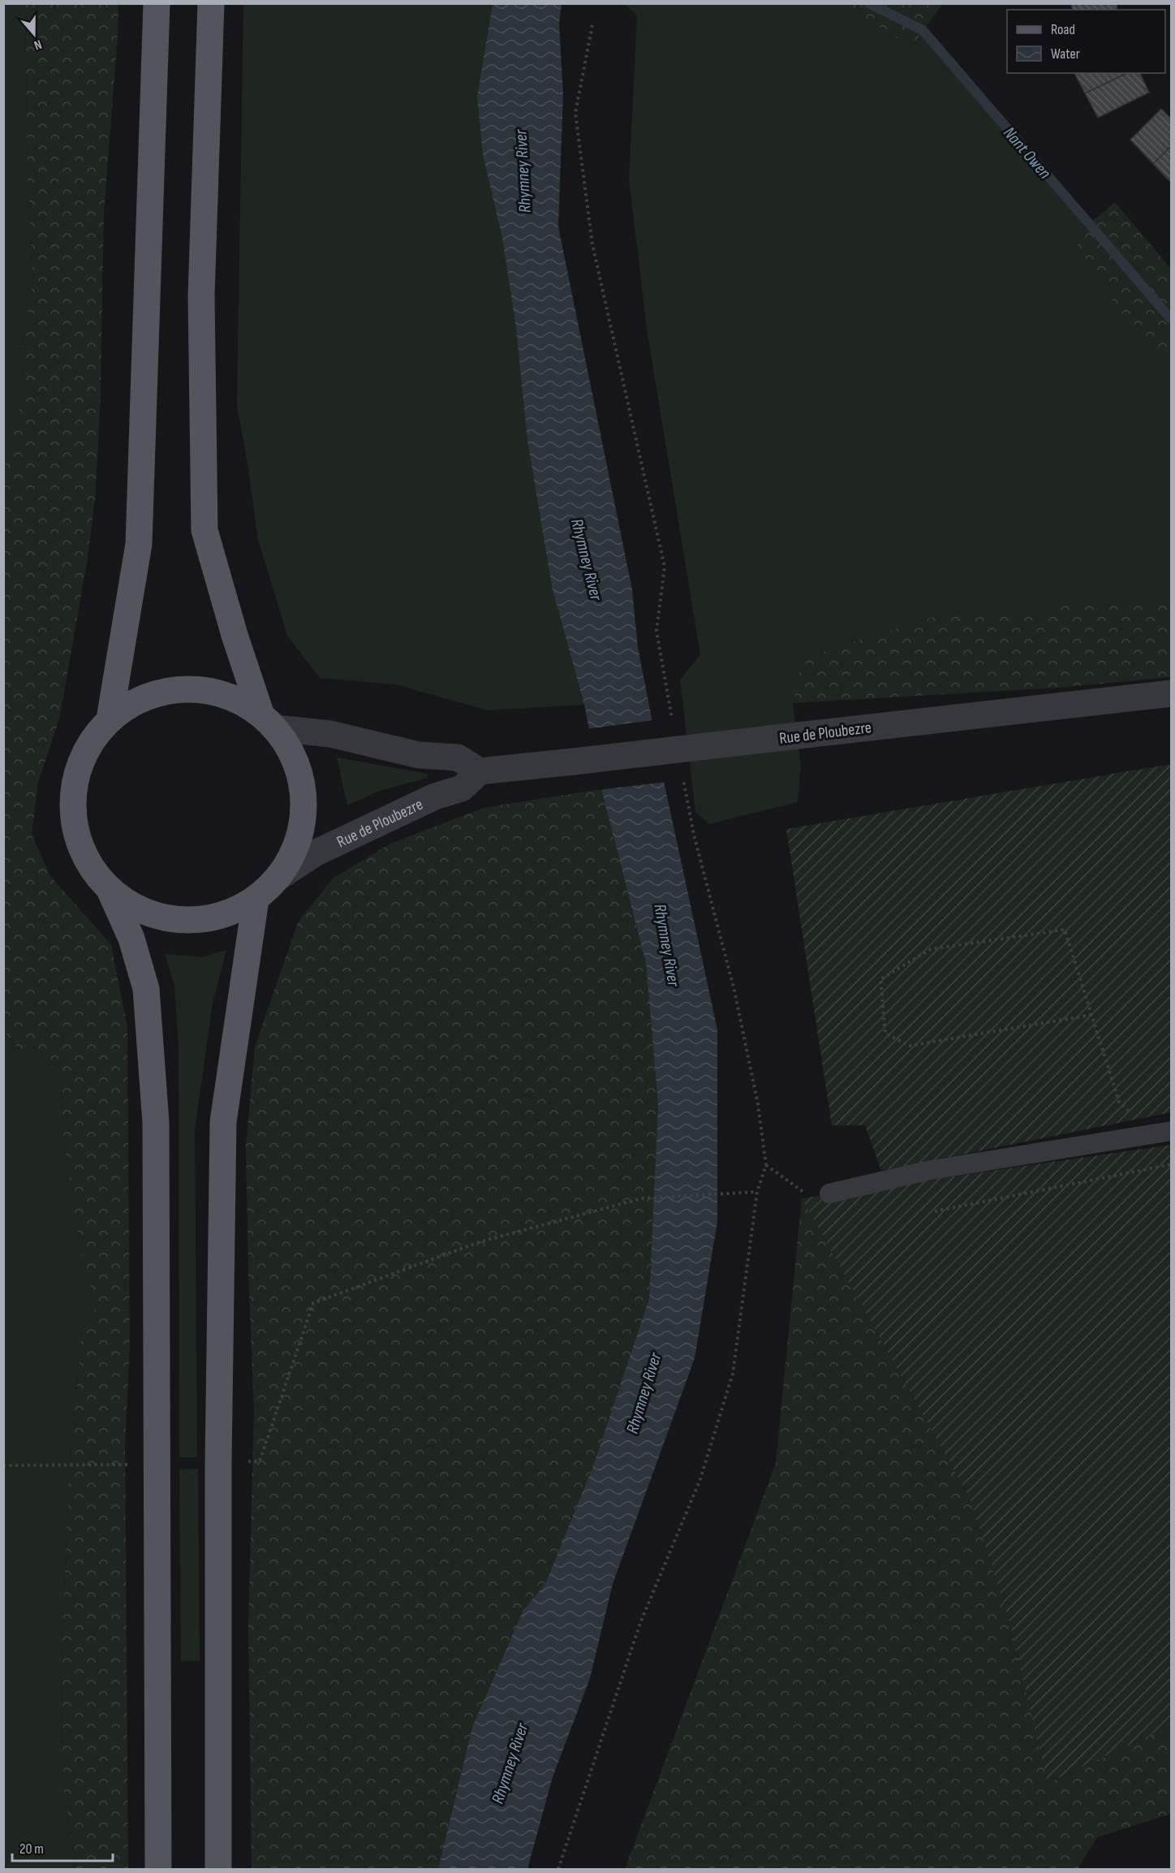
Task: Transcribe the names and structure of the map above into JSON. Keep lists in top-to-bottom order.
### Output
{
  "streets": {
    "street": ["Rue de Ploubezre"]
  },
  "water": ["Nant Owen", "Rhymney River"],
  "legend": ["Road", "Water"],
  "scale_bar": "20 m",
  "north": "bottom"
}
